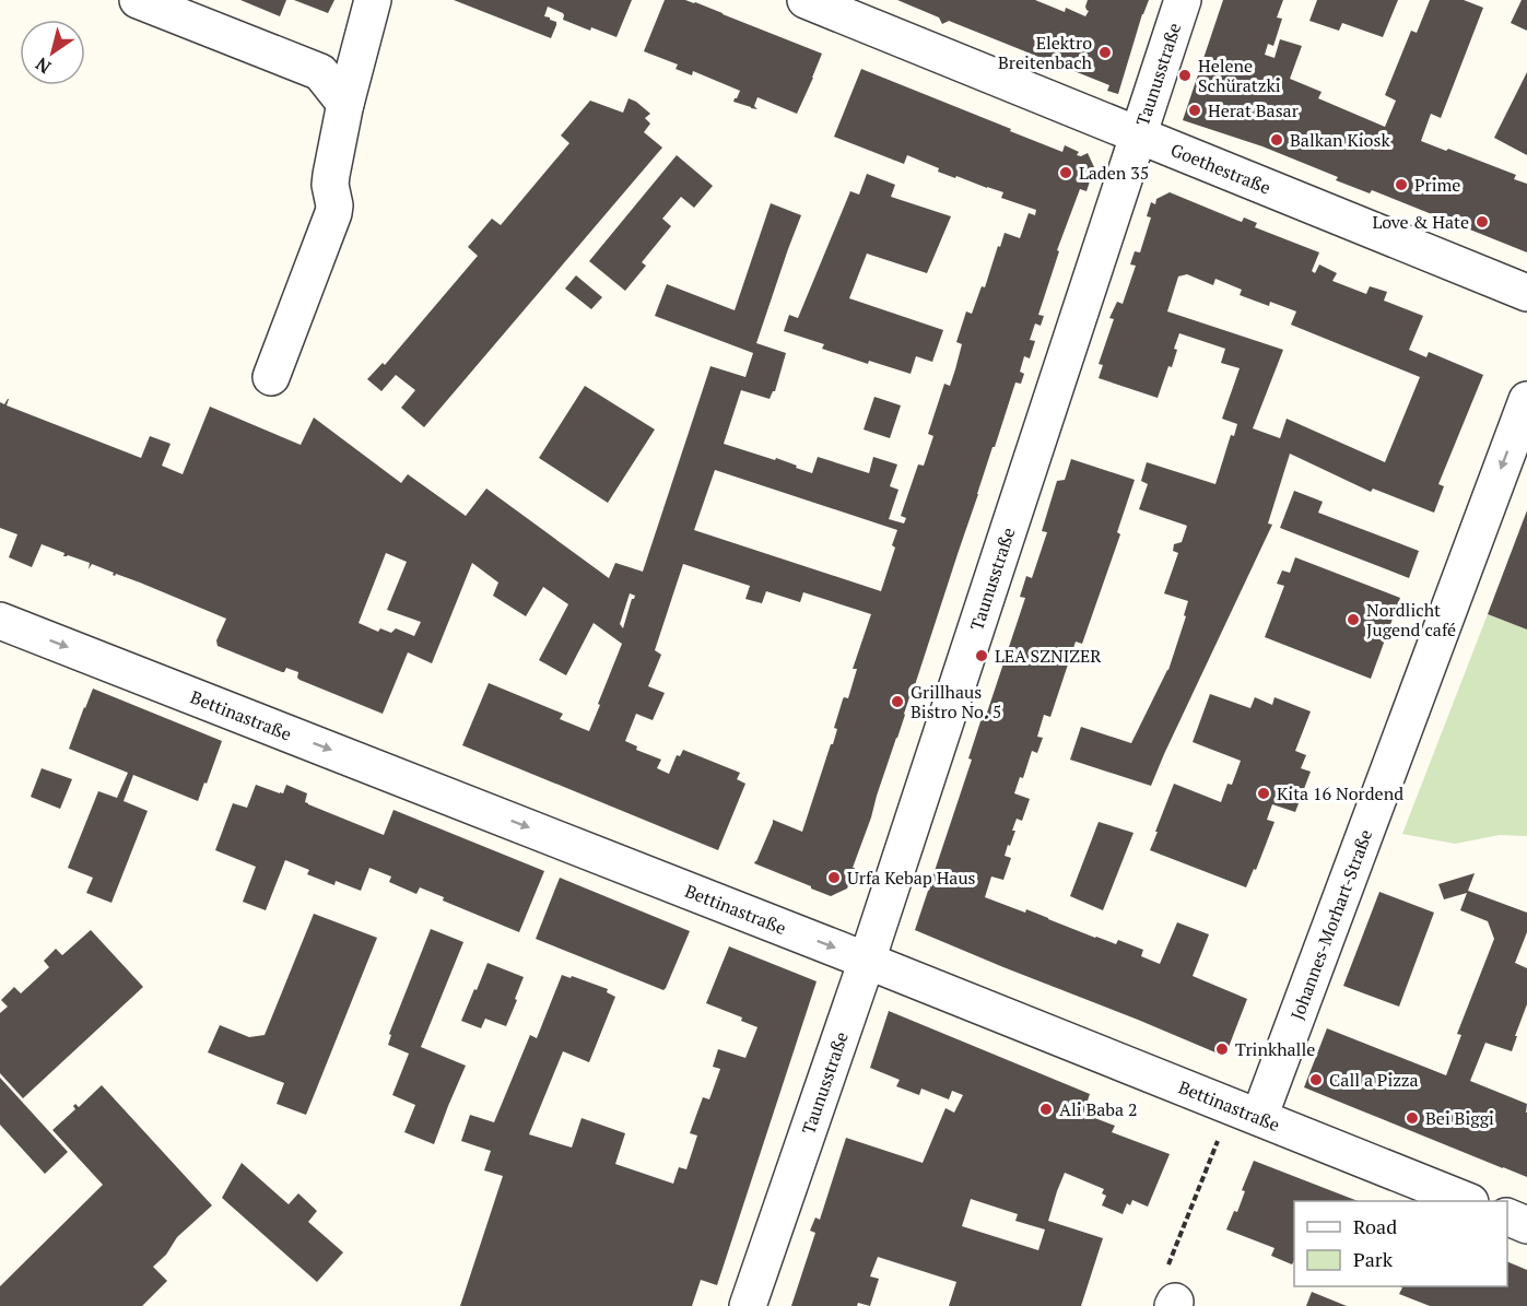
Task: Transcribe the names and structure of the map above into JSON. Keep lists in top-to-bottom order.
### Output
{
  "streets": {
    "street": [
      "Taunusstraße",
      "Goethestraße",
      "Bettinastraße",
      "Johannes-Morhart-Straße"
    ]
  },
  "crossings": [
    ["Taunusstraße", "Goethestraße"],
    ["Taunusstraße", "Bettinastraße"],
    ["Bettinastraße", "Johannes-Morhart-Straße"]
  ],
  "one_way": ["Bettinastraße", "Johannes-Morhart-Straße"],
  "places": [
    "Elektro Breitenbach",
    "Helene Schüratzki",
    "Herat Basar",
    "Balkan Kiosk",
    "Laden 35",
    "Prime",
    "Love & Hate",
    "Nordlicht Jugend café",
    "LEA SZNIZER",
    "Grillhaus Bistro No. 5",
    "Kita 16 Nordend",
    "Urfa Kebap Haus",
    "Trinkhalle",
    "Call a Pizza",
    "Ali Baba 2",
    "Bei Biggi"
  ],
  "legend": ["Road", "Park"],
  "north": "bottom left"
}
